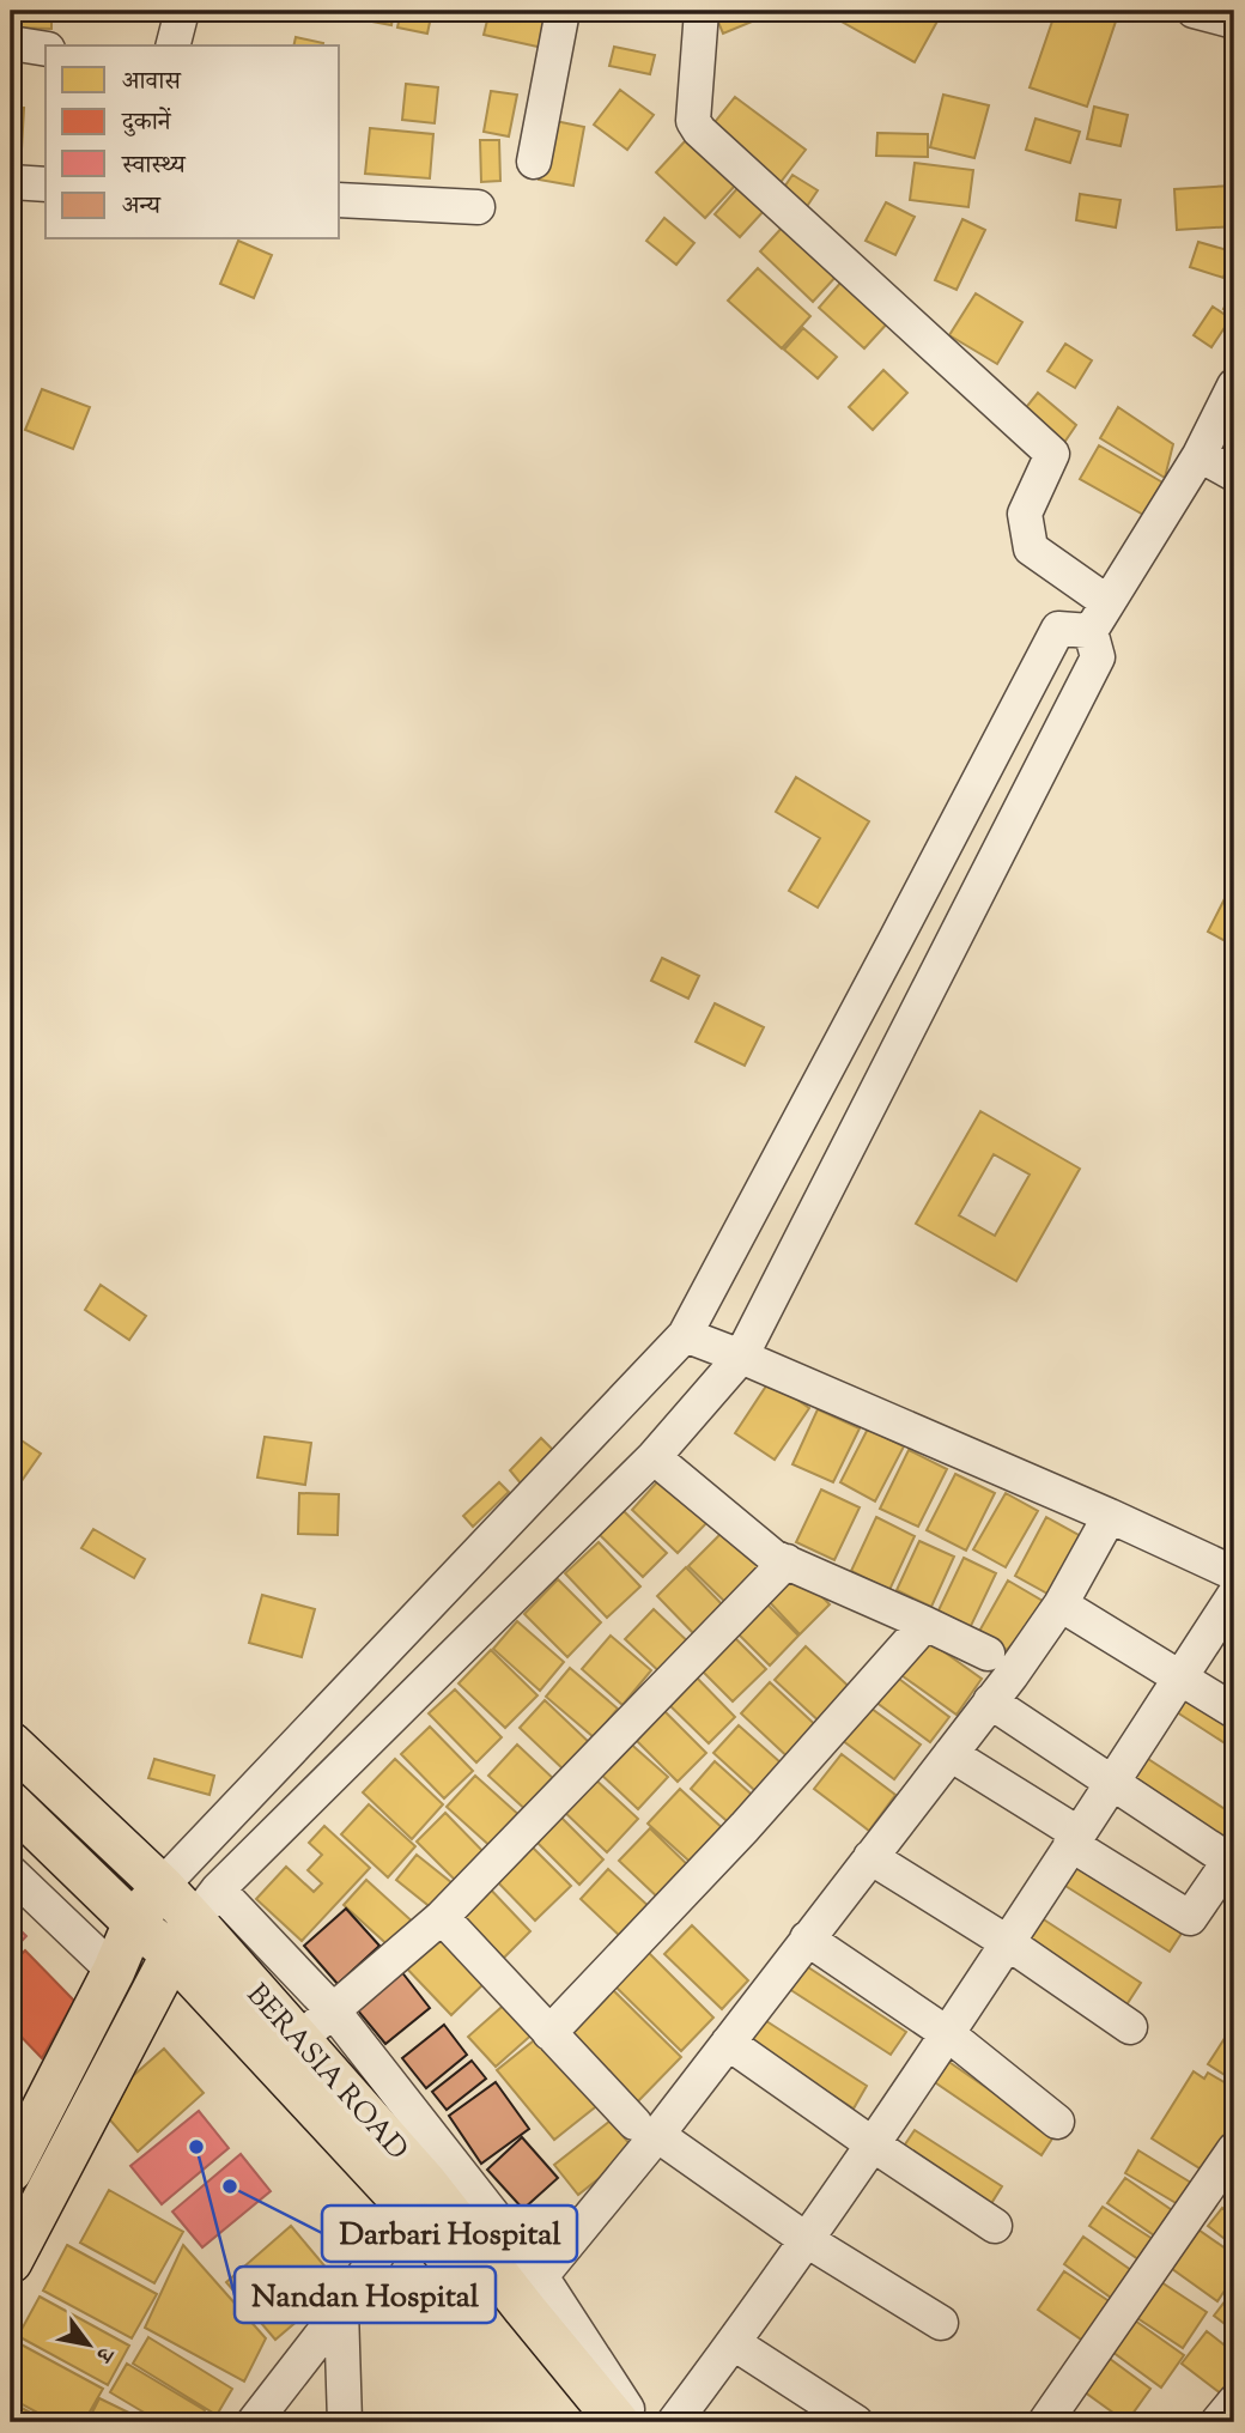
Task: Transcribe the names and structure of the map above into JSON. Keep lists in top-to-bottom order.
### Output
{
  "streets": {
    "main road": ["BERASIA ROAD"]
  },
  "places": ["Nandan Hospital", "Darbari Hospital"],
  "legend": [
    "आवास",
    "दुकानें",
    "स्वास्थ्य",
    "अन्य"
  ],
  "north": "bottom right"
}
